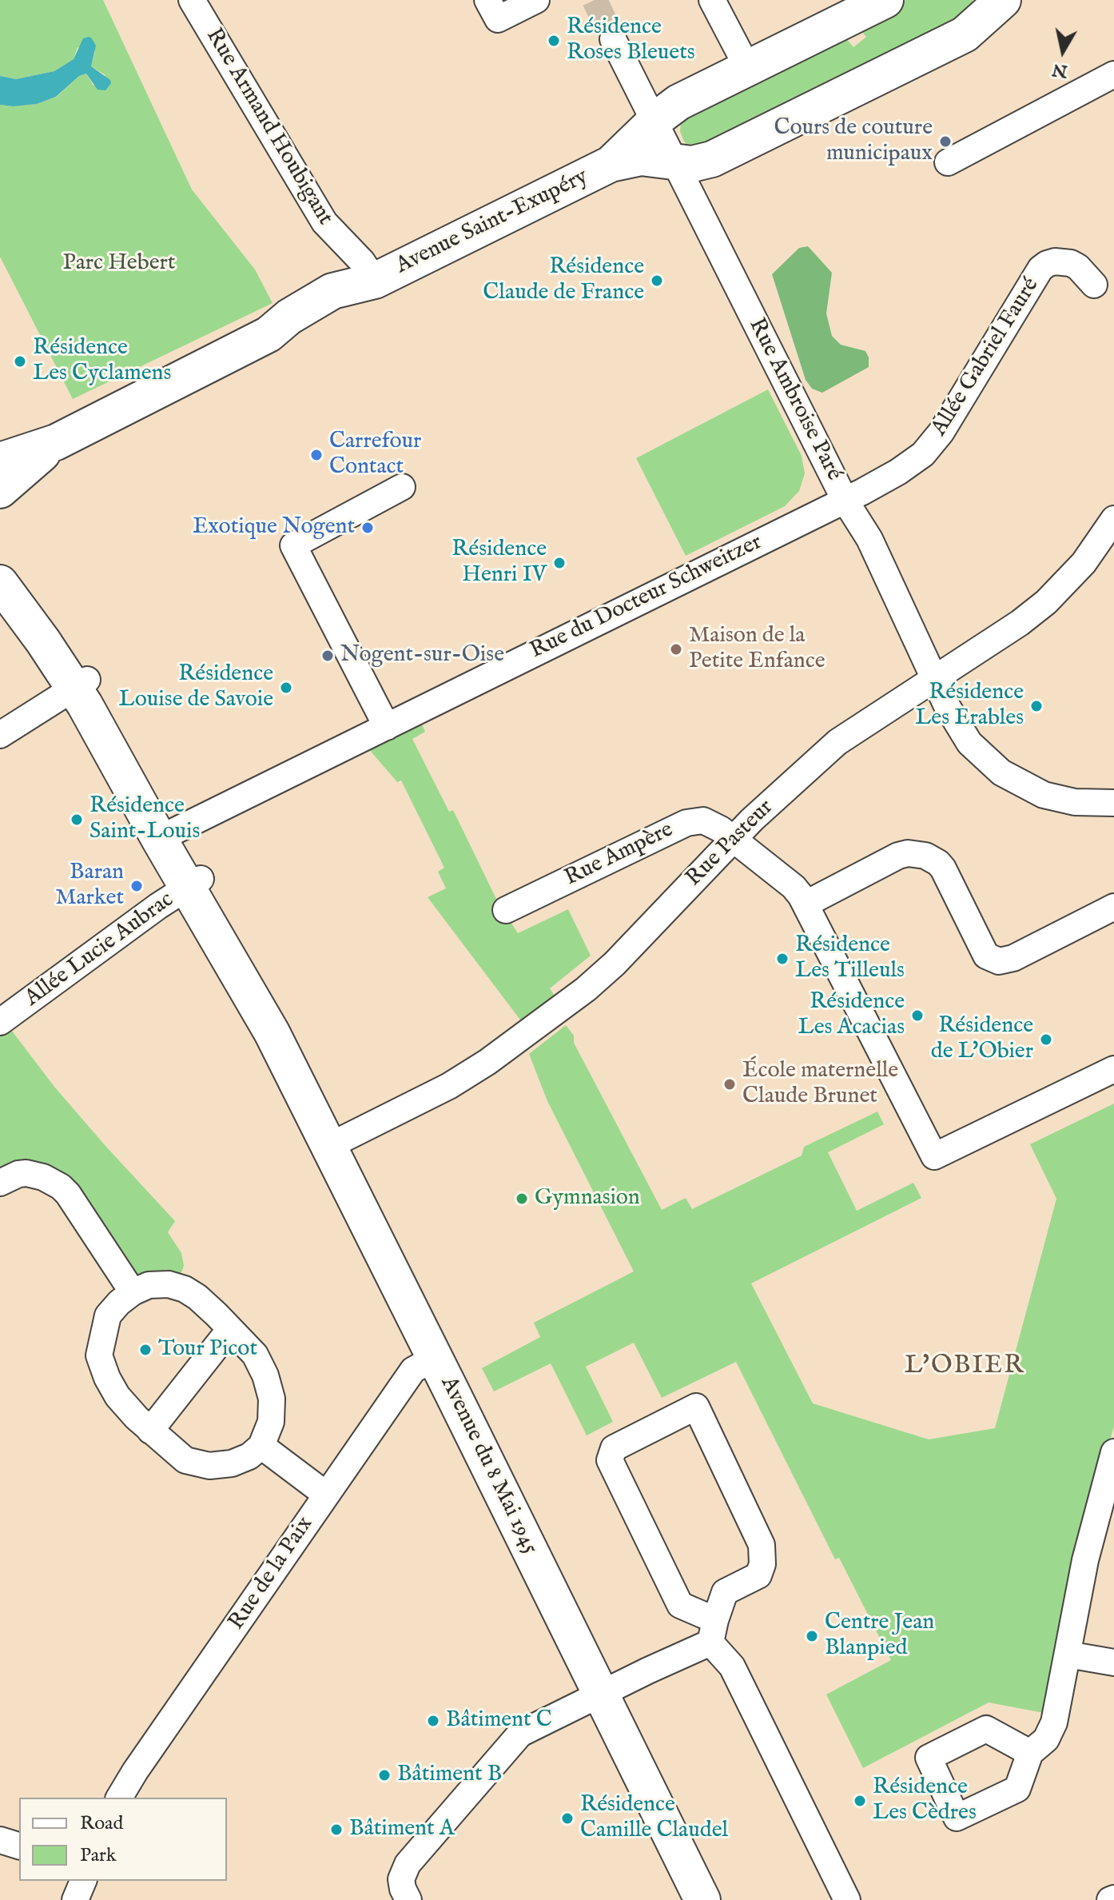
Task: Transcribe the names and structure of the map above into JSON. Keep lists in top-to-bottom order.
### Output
{
  "streets": {
    "main road": ["Avenue Saint-Exupéry", "Avenue du 8 Mai 1945"],
    "street": [
      "Rue Armand Houbigant",
      "Allée Gabriel Fauré",
      "Rue Ambroise Paré",
      "Rue du Docteur Schweitzer",
      "Rue Pasteur",
      "Rue Ampère",
      "Allée Lucie Aubrac",
      "Rue de la Paix"
    ]
  },
  "crossings": [
    ["Rue Armand Houbigant", "Avenue Saint-Exupéry"],
    ["Avenue Saint-Exupéry", "Rue Ambroise Paré"],
    ["Allée Gabriel Fauré", "Rue Ambroise Paré"],
    ["Allée Gabriel Fauré", "Rue du Docteur Schweitzer"],
    ["Rue Ambroise Paré", "Rue du Docteur Schweitzer"],
    ["Rue Ambroise Paré", "Rue Pasteur"],
    ["Rue du Docteur Schweitzer", "Avenue du 8 Mai 1945"],
    ["Rue Pasteur", "Rue Ampère"],
    ["Rue Pasteur", "Avenue du 8 Mai 1945"],
    ["Allée Lucie Aubrac", "Avenue du 8 Mai 1945"],
    ["Avenue du 8 Mai 1945", "Rue de la Paix"]
  ],
  "districts": ["L'OBIER"],
  "parks": ["Parc Hebert"],
  "places": [
    "Résidence Roses Bleuets",
    "Cours de couture municipaux",
    "Résidence Claude de France",
    "Résidence Les Cyclamens",
    "Carrefour Contact",
    "Exotique Nogent",
    "Résidence Henri IV",
    "Maison de la Petite Enfance",
    "Nogent-sur-Oise",
    "Résidence Louise de Savoie",
    "Résidence Les Erables",
    "Résidence Saint-Louis",
    "Baran Market",
    "Résidence Les Tilleuls",
    "Résidence Les Acacias",
    "Résidence de L'Obier",
    "École maternelle Claude Brunet",
    "Gymnasion",
    "Tour Picot",
    "Centre Jean Blanpied",
    "Bâtiment C",
    "Bâtiment B",
    "Résidence Les Cèdres",
    "Résidence Camille Claudel",
    "Bâtiment A"
  ],
  "legend": ["Road", "Park"],
  "north": "bottom"
}
